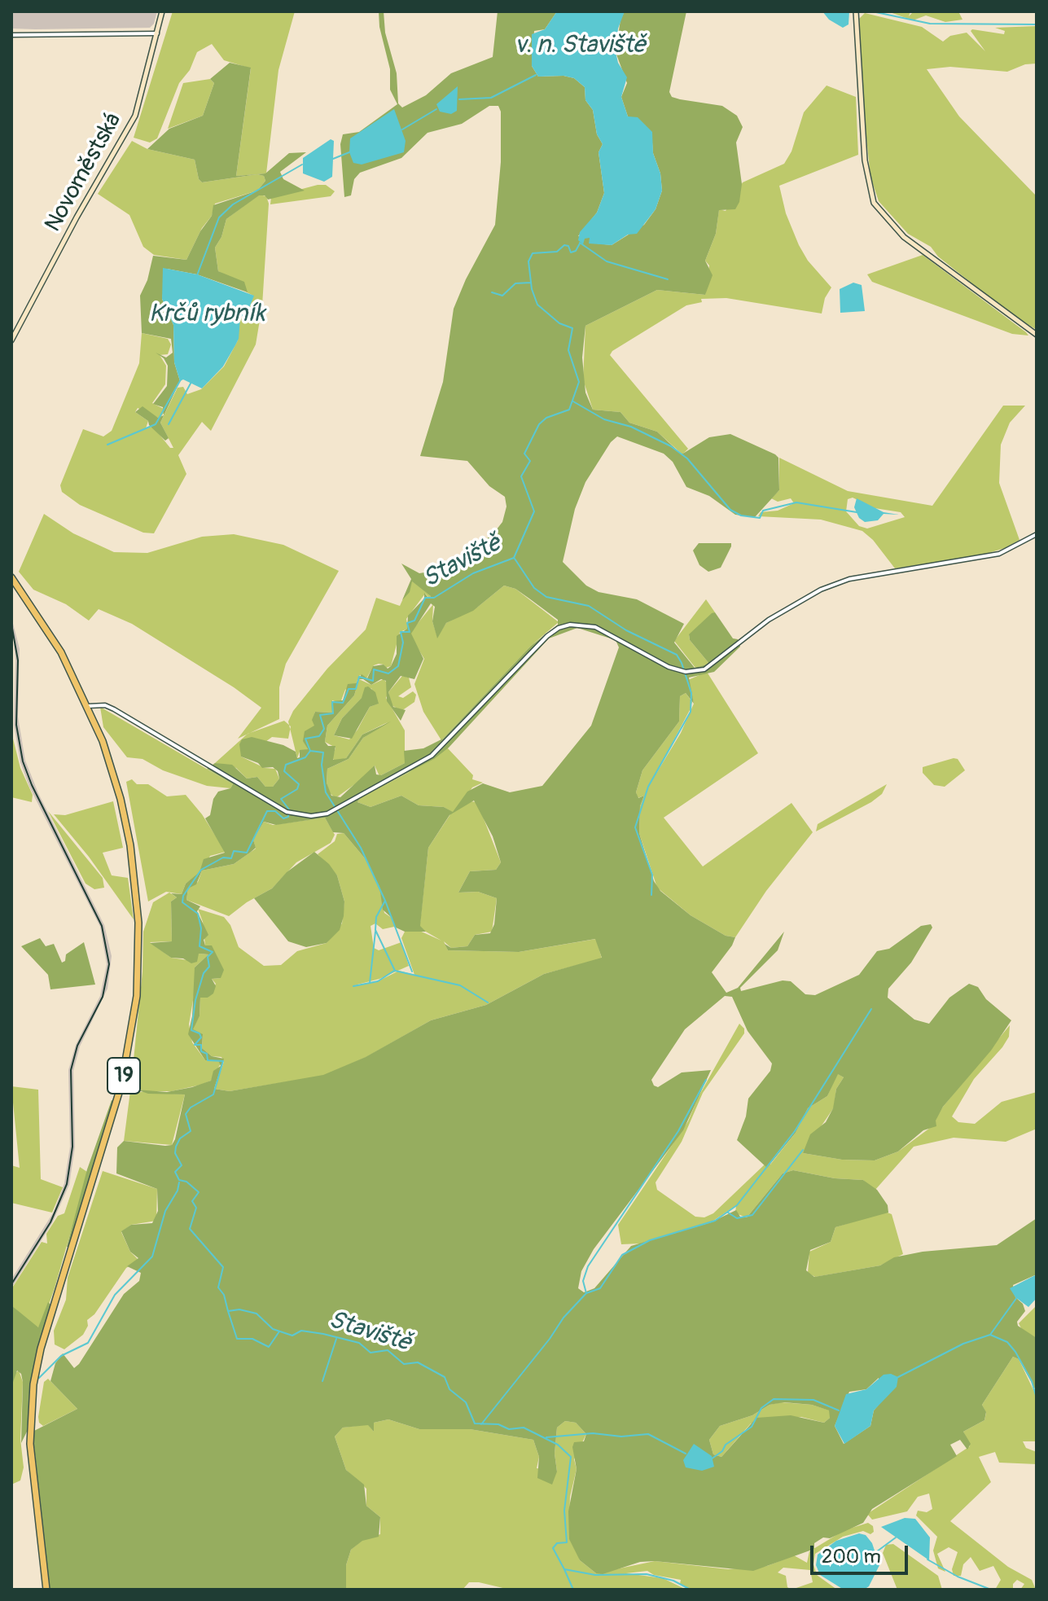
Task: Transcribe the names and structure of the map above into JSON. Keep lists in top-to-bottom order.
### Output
{
  "streets": {
    "main road": ["Novoměstská", "19"]
  },
  "water": ["v. n. Staviště", "Krčů rybník", "Staviště"],
  "scale_bar": "200 m"
}
